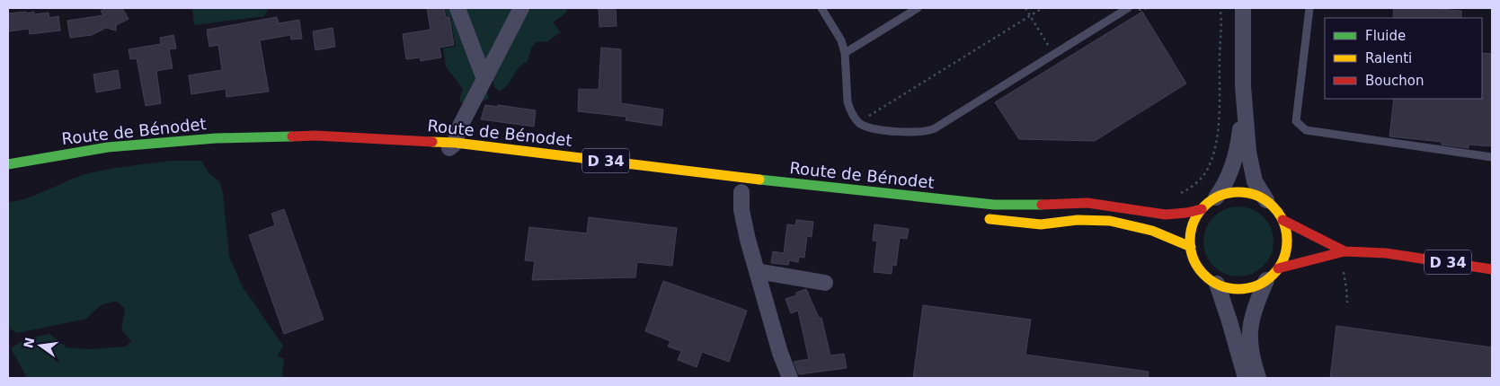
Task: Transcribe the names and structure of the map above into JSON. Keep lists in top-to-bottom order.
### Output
{
  "streets": {
    "main road": ["Route de Bénodet", "D 34"]
  },
  "crossings": [
    ["Route de Bénodet", "D 34"]
  ],
  "legend": ["Fluide", "Ralenti", "Bouchon"],
  "north": "left"
}
